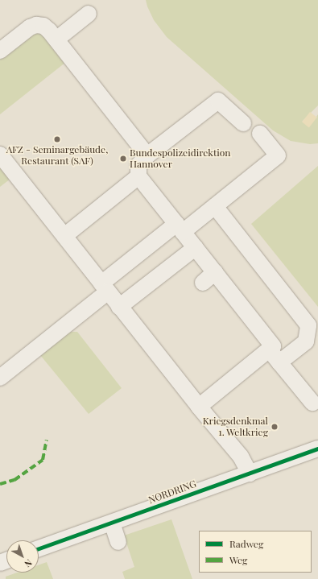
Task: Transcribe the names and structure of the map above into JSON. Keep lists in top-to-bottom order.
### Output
{
  "streets": {
    "street": ["NORDRING"]
  },
  "places": ["AFZ - Seminargebäude, Restaurant (SAF)", "Bundespolizeidirektion Hannover", "Kriegsdenkmal 1. Weltkrieg"],
  "legend": ["Radweg", "Weg"],
  "north": "bottom right"
}
